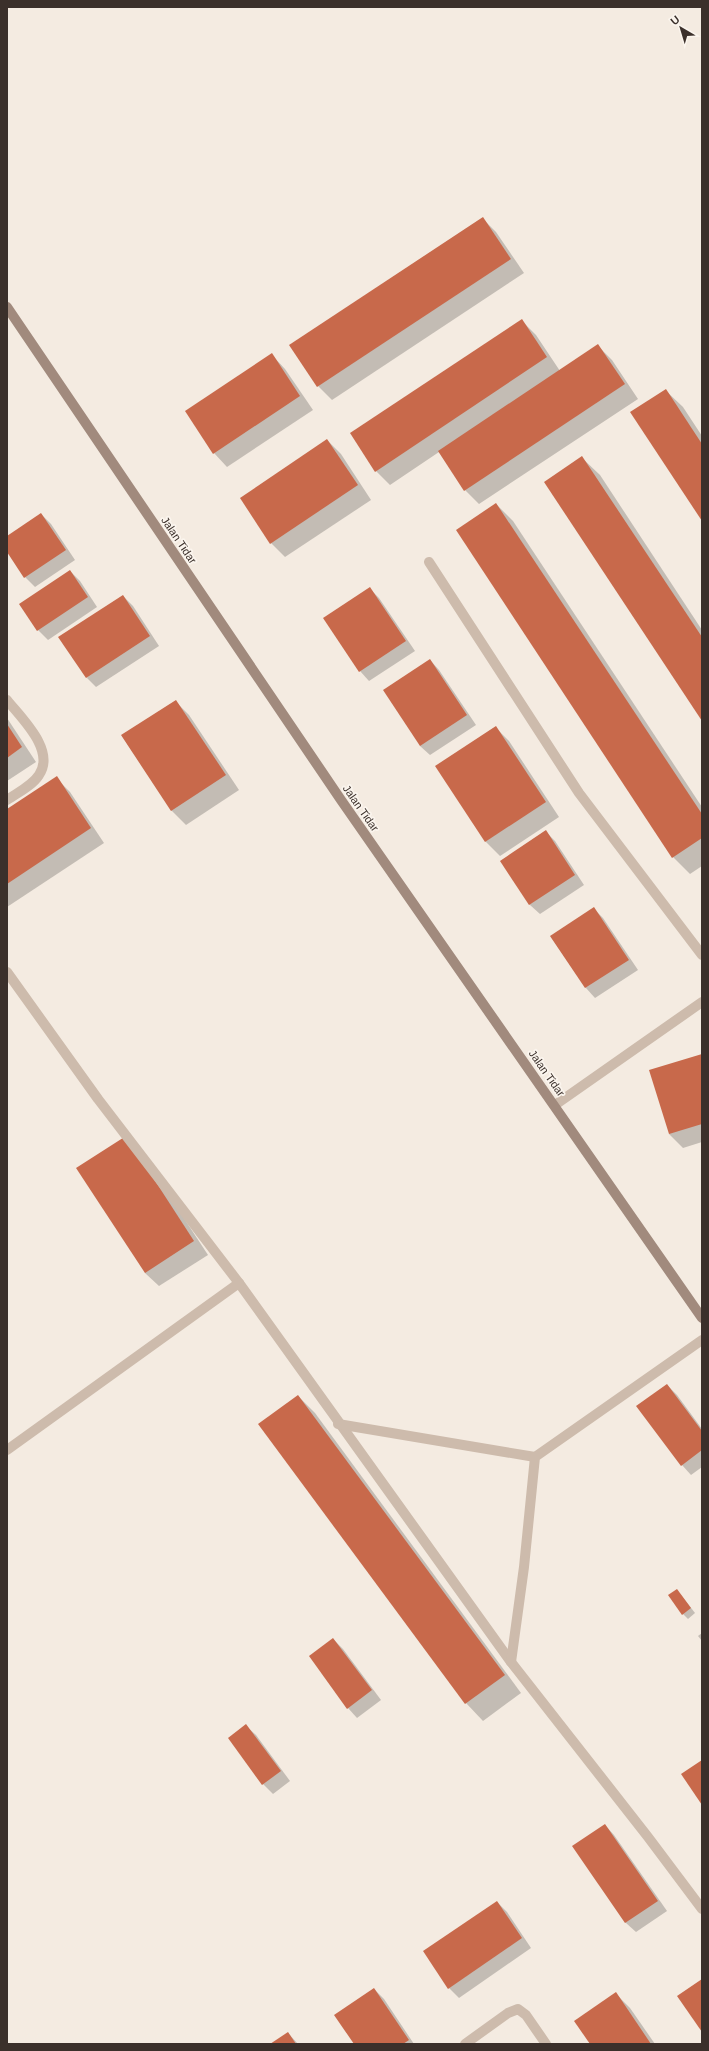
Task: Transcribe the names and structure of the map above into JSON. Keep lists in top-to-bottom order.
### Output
{
  "streets": {
    "main road": ["Jalan Tidar"]
  },
  "north": "top left"
}
